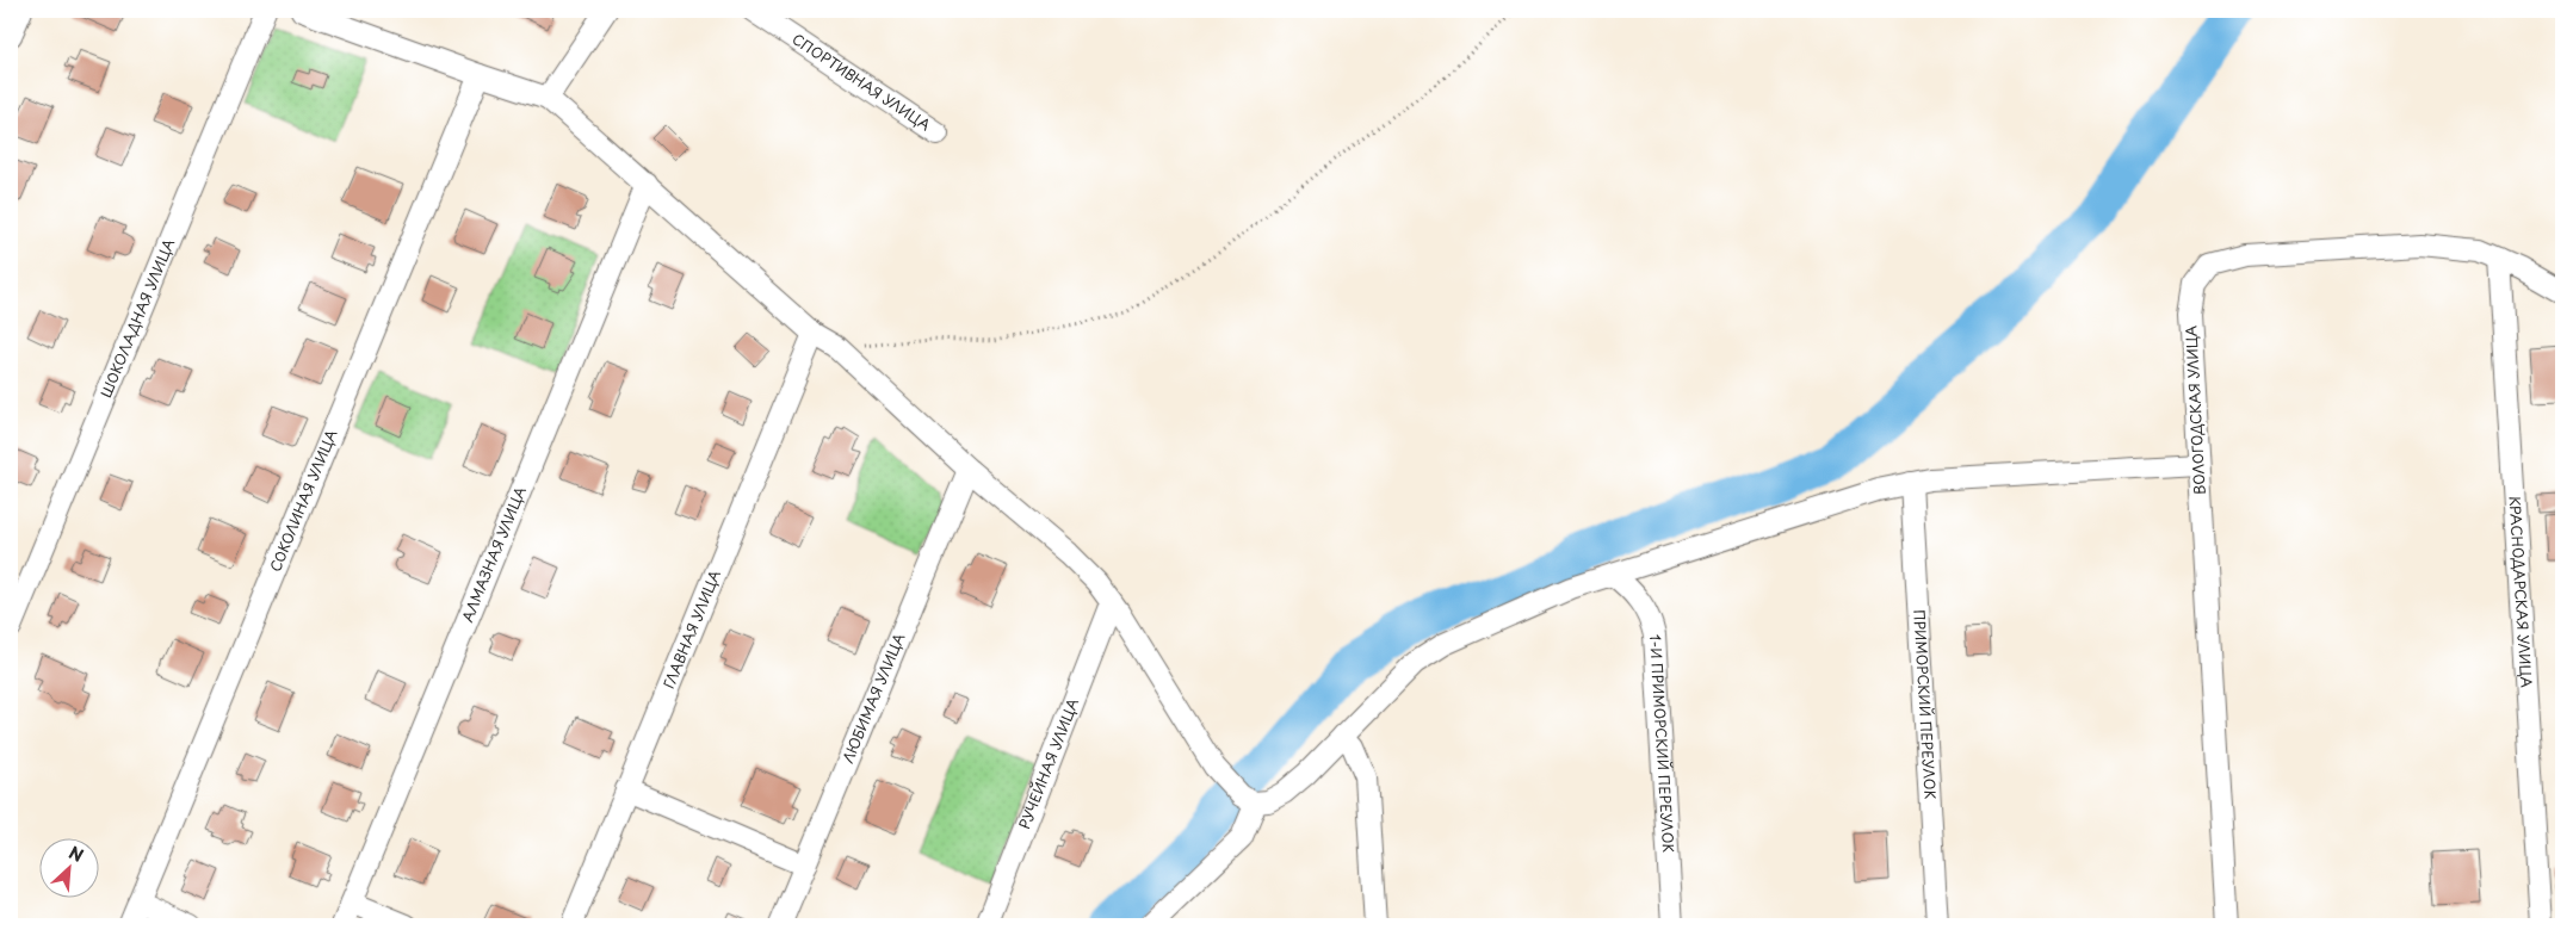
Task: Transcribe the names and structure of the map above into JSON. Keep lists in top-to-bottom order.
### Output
{
  "streets": {
    "street": [
      "СПОРТИВНАЯ УЛИЦА",
      "ШОКОЛАДНАЯ УЛИЦА",
      "ВОЛОГОДСКАЯ УЛИЦА",
      "СОКОЛИНАЯ УЛИЦА",
      "АЛМАЗНАЯ УЛИЦА",
      "КРАСНОДАРСКАЯ УЛИЦА",
      "ГЛАВНАЯ УЛИЦА",
      "ЛЮБИМАЯ УЛИЦА",
      "ПРИМОРСКИЙ ПЕРЕУЛОК",
      "1-И ПРИМОРСКИЙ ПЕРЕУЛОК",
      "РУЧЕЙНАЯ УЛИЦА"
    ]
  },
  "crossings": [
    ["ВОЛОГОДСКАЯ УЛИЦА", "КРАСНОДАРСКАЯ УЛИЦА"]
  ],
  "north": "top right"
}
